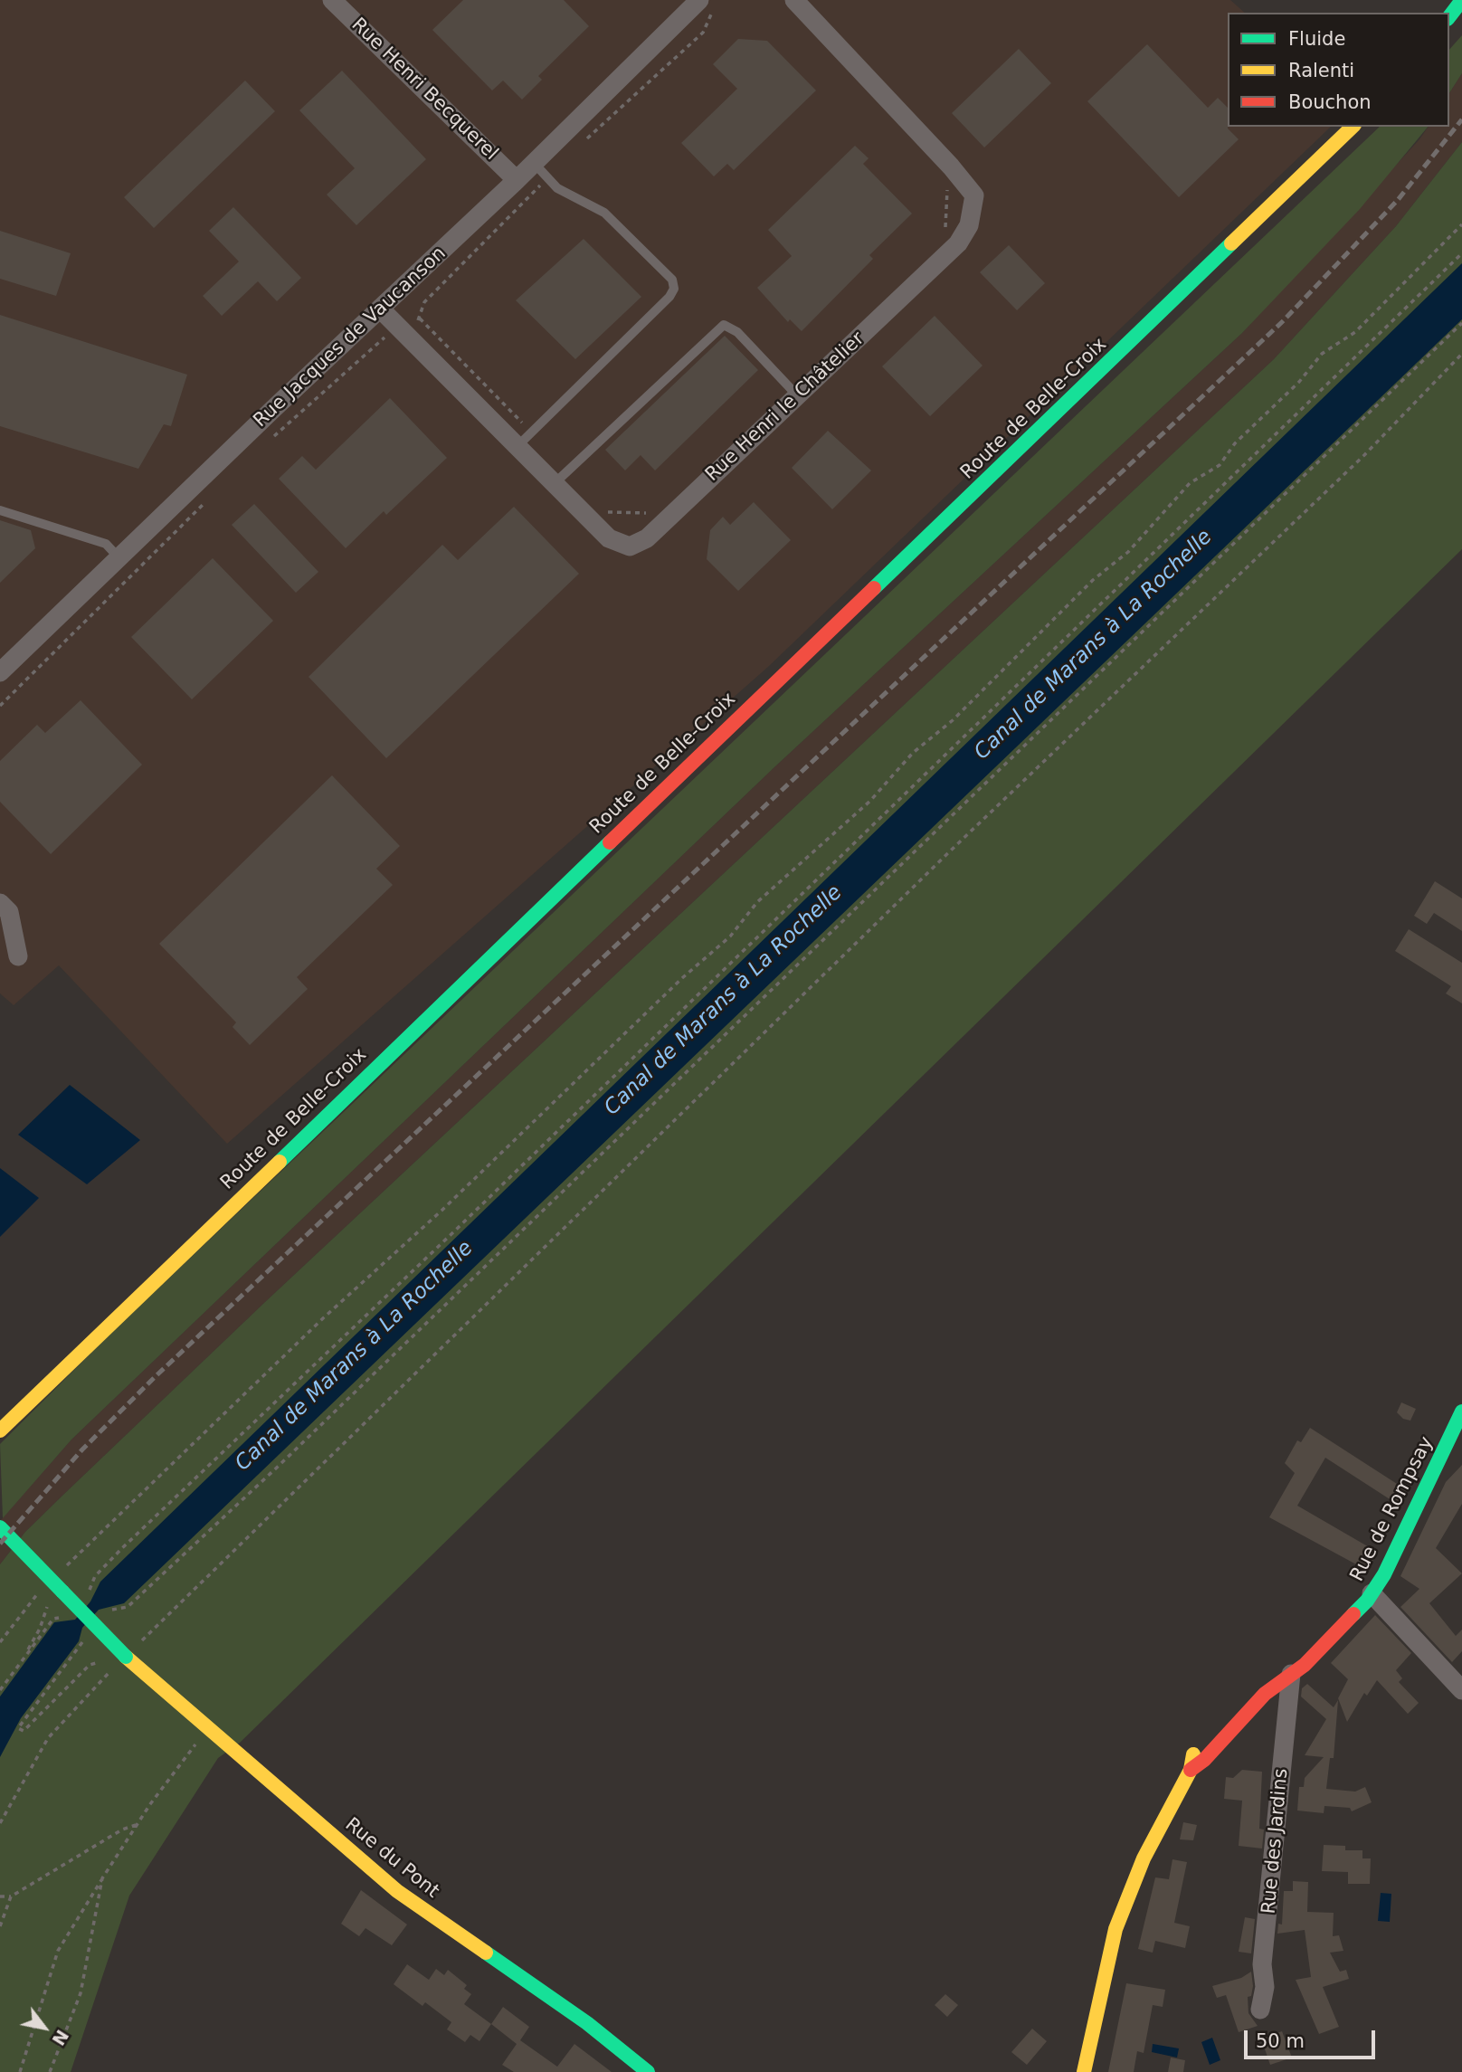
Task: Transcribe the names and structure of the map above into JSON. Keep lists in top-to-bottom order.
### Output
{
  "streets": {
    "street": [
      "Rue Henri Becquerel",
      "Rue Jacques de Vaucanson",
      "Rue Henri le Châtelier",
      "Route de Belle-Croix",
      "Rue de Rompsay",
      "Rue des Jardins",
      "Rue du Pont"
    ]
  },
  "crossings": [
    ["Rue Henri Becquerel", "Rue Jacques de Vaucanson"],
    ["Rue Jacques de Vaucanson", "Rue Henri le Châtelier"],
    ["Rue de Rompsay", "Rue des Jardins"]
  ],
  "water": ["Canal de Marans à La Rochelle"],
  "legend": ["Fluide", "Ralenti", "Bouchon"],
  "scale_bar": "50 m",
  "north": "bottom right"
}
